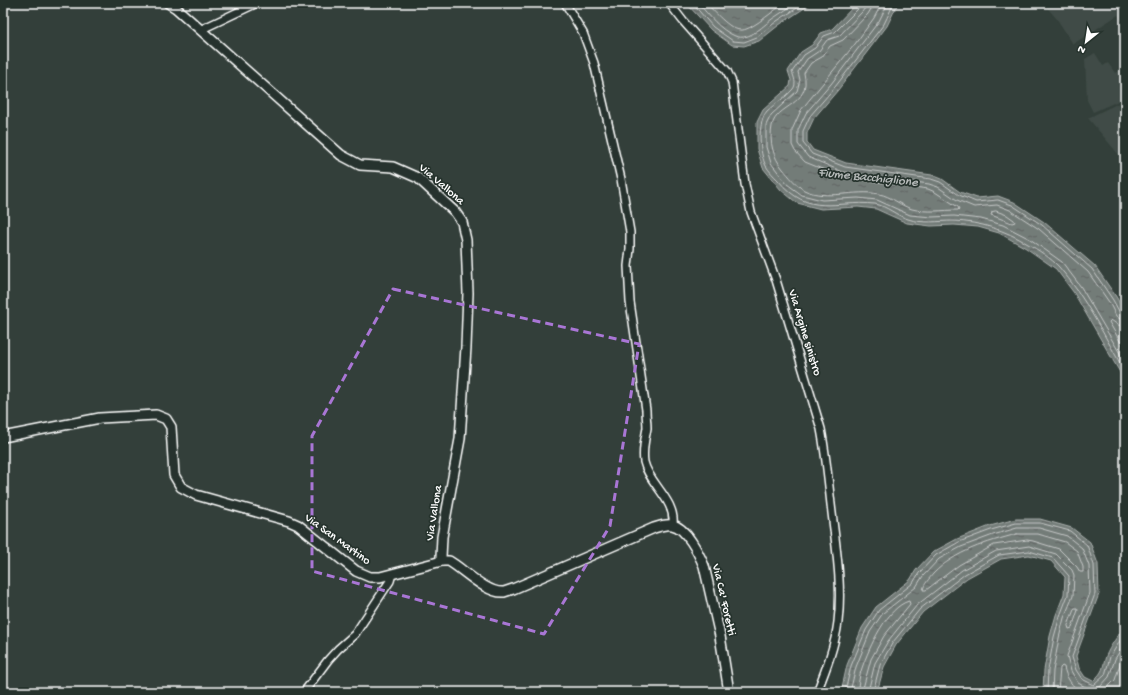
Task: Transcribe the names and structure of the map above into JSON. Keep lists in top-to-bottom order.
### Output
{
  "streets": {
    "street": [
      "Via Vallona",
      "Via Argine sinistro",
      "Via San Martino",
      "Via Ca' Foretti"
    ]
  },
  "crossings": [
    ["Via Vallona", "Via San Martino"]
  ],
  "water": ["Fiume Bacchiglione"],
  "north": "bottom left"
}
